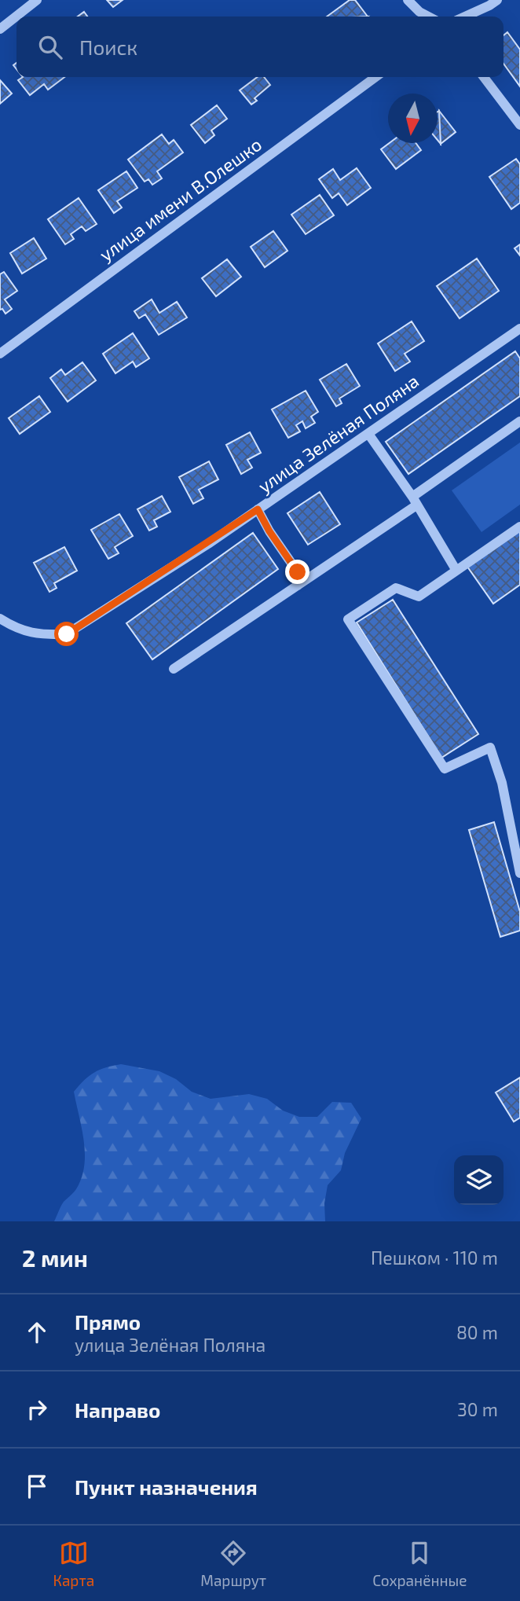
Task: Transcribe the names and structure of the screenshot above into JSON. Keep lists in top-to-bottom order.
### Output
{
  "streets": {
    "street": ["улица имени В.Олешко", "улица Зелёная Поляна"]
  },
  "north": "bottom",
  "page": {
    "search": "Поиск",
    "heading": ["2 мин", "Пешком · 110 m"],
    "list": [
      ["Прямо", "улица Зелёная Поляна", "80 m"],
      ["Направо", "30 m"],
      "Пункт назначения"
    ],
    "nav": ["Карта", "Маршрут", "Сохранённые"]
  }
}
